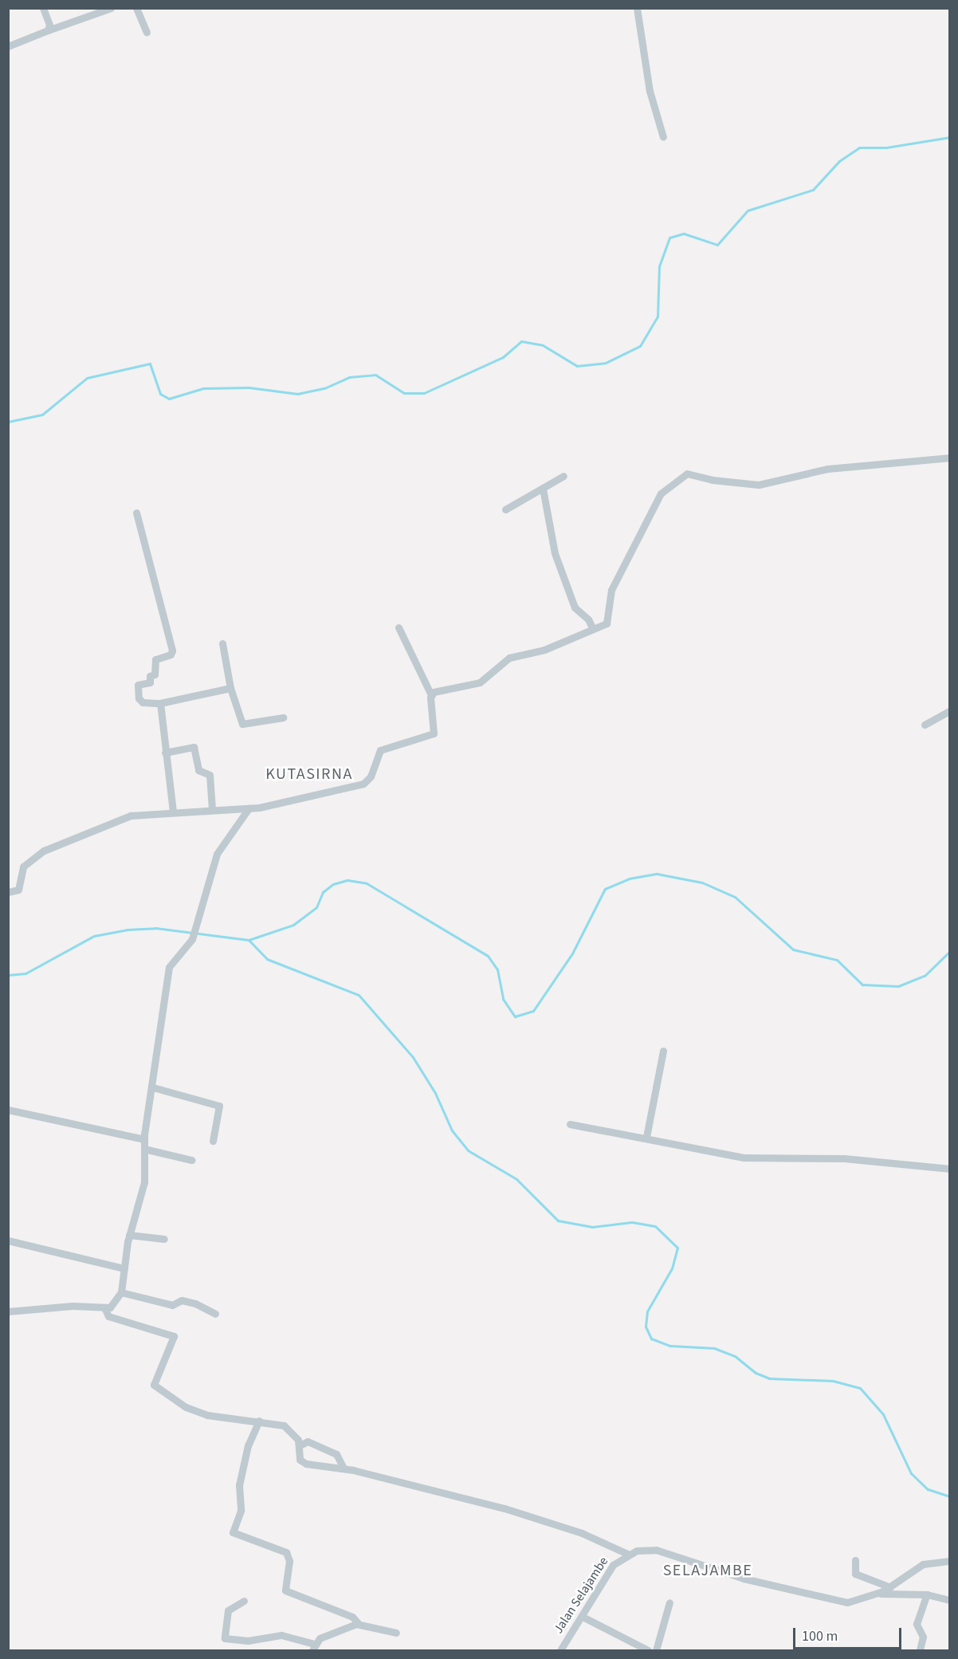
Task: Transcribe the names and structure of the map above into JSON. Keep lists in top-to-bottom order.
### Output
{
  "streets": {
    "street": ["Jalan Selajambe"]
  },
  "districts": ["KUTASIRNA", "SELAJAMBE"],
  "scale_bar": "100 m"
}
